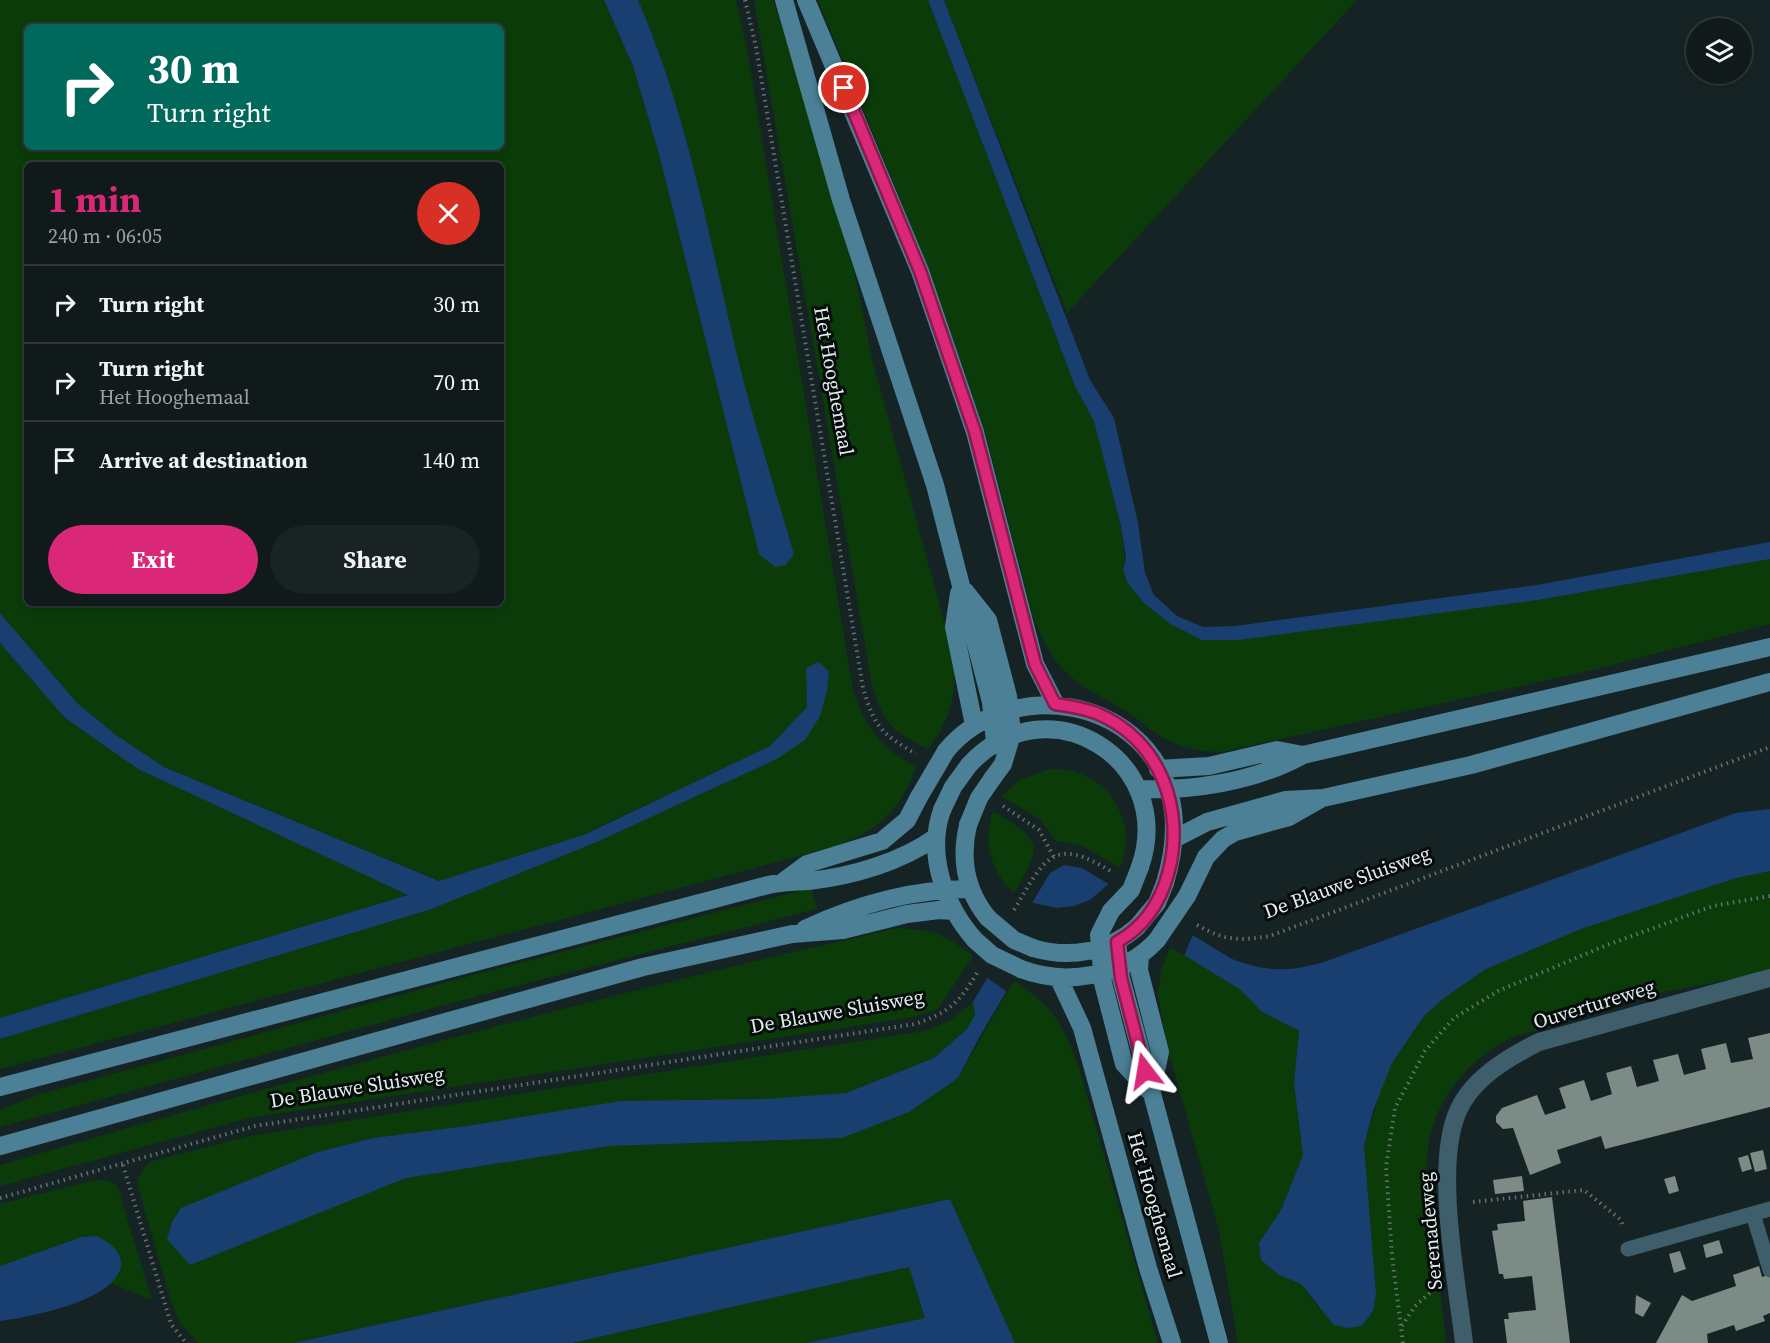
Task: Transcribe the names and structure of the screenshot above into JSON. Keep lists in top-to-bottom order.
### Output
{
  "streets": {
    "main road": ["Het Hooghemaal", "De Blauwe Sluisweg"],
    "street": ["Ouvertureweg", "Serenadeweg"]
  },
  "crossings": [
    ["Het Hooghemaal", "De Blauwe Sluisweg"],
    ["Ouvertureweg", "Serenadeweg"]
  ],
  "page": {
    "turn": ["30 m", "Turn right"],
    "heading": ["1 min", "240 m · 06:05"],
    "list": [
      {
        "name": "Turn right",
        "value": "30 m"
      },
      {
        "name": "Turn right",
        "note": "Het Hooghemaal",
        "value": "70 m"
      },
      {
        "name": "Arrive at destination",
        "value": "140 m"
      }
    ],
    "buttons": ["Exit", "Share"]
  }
}
